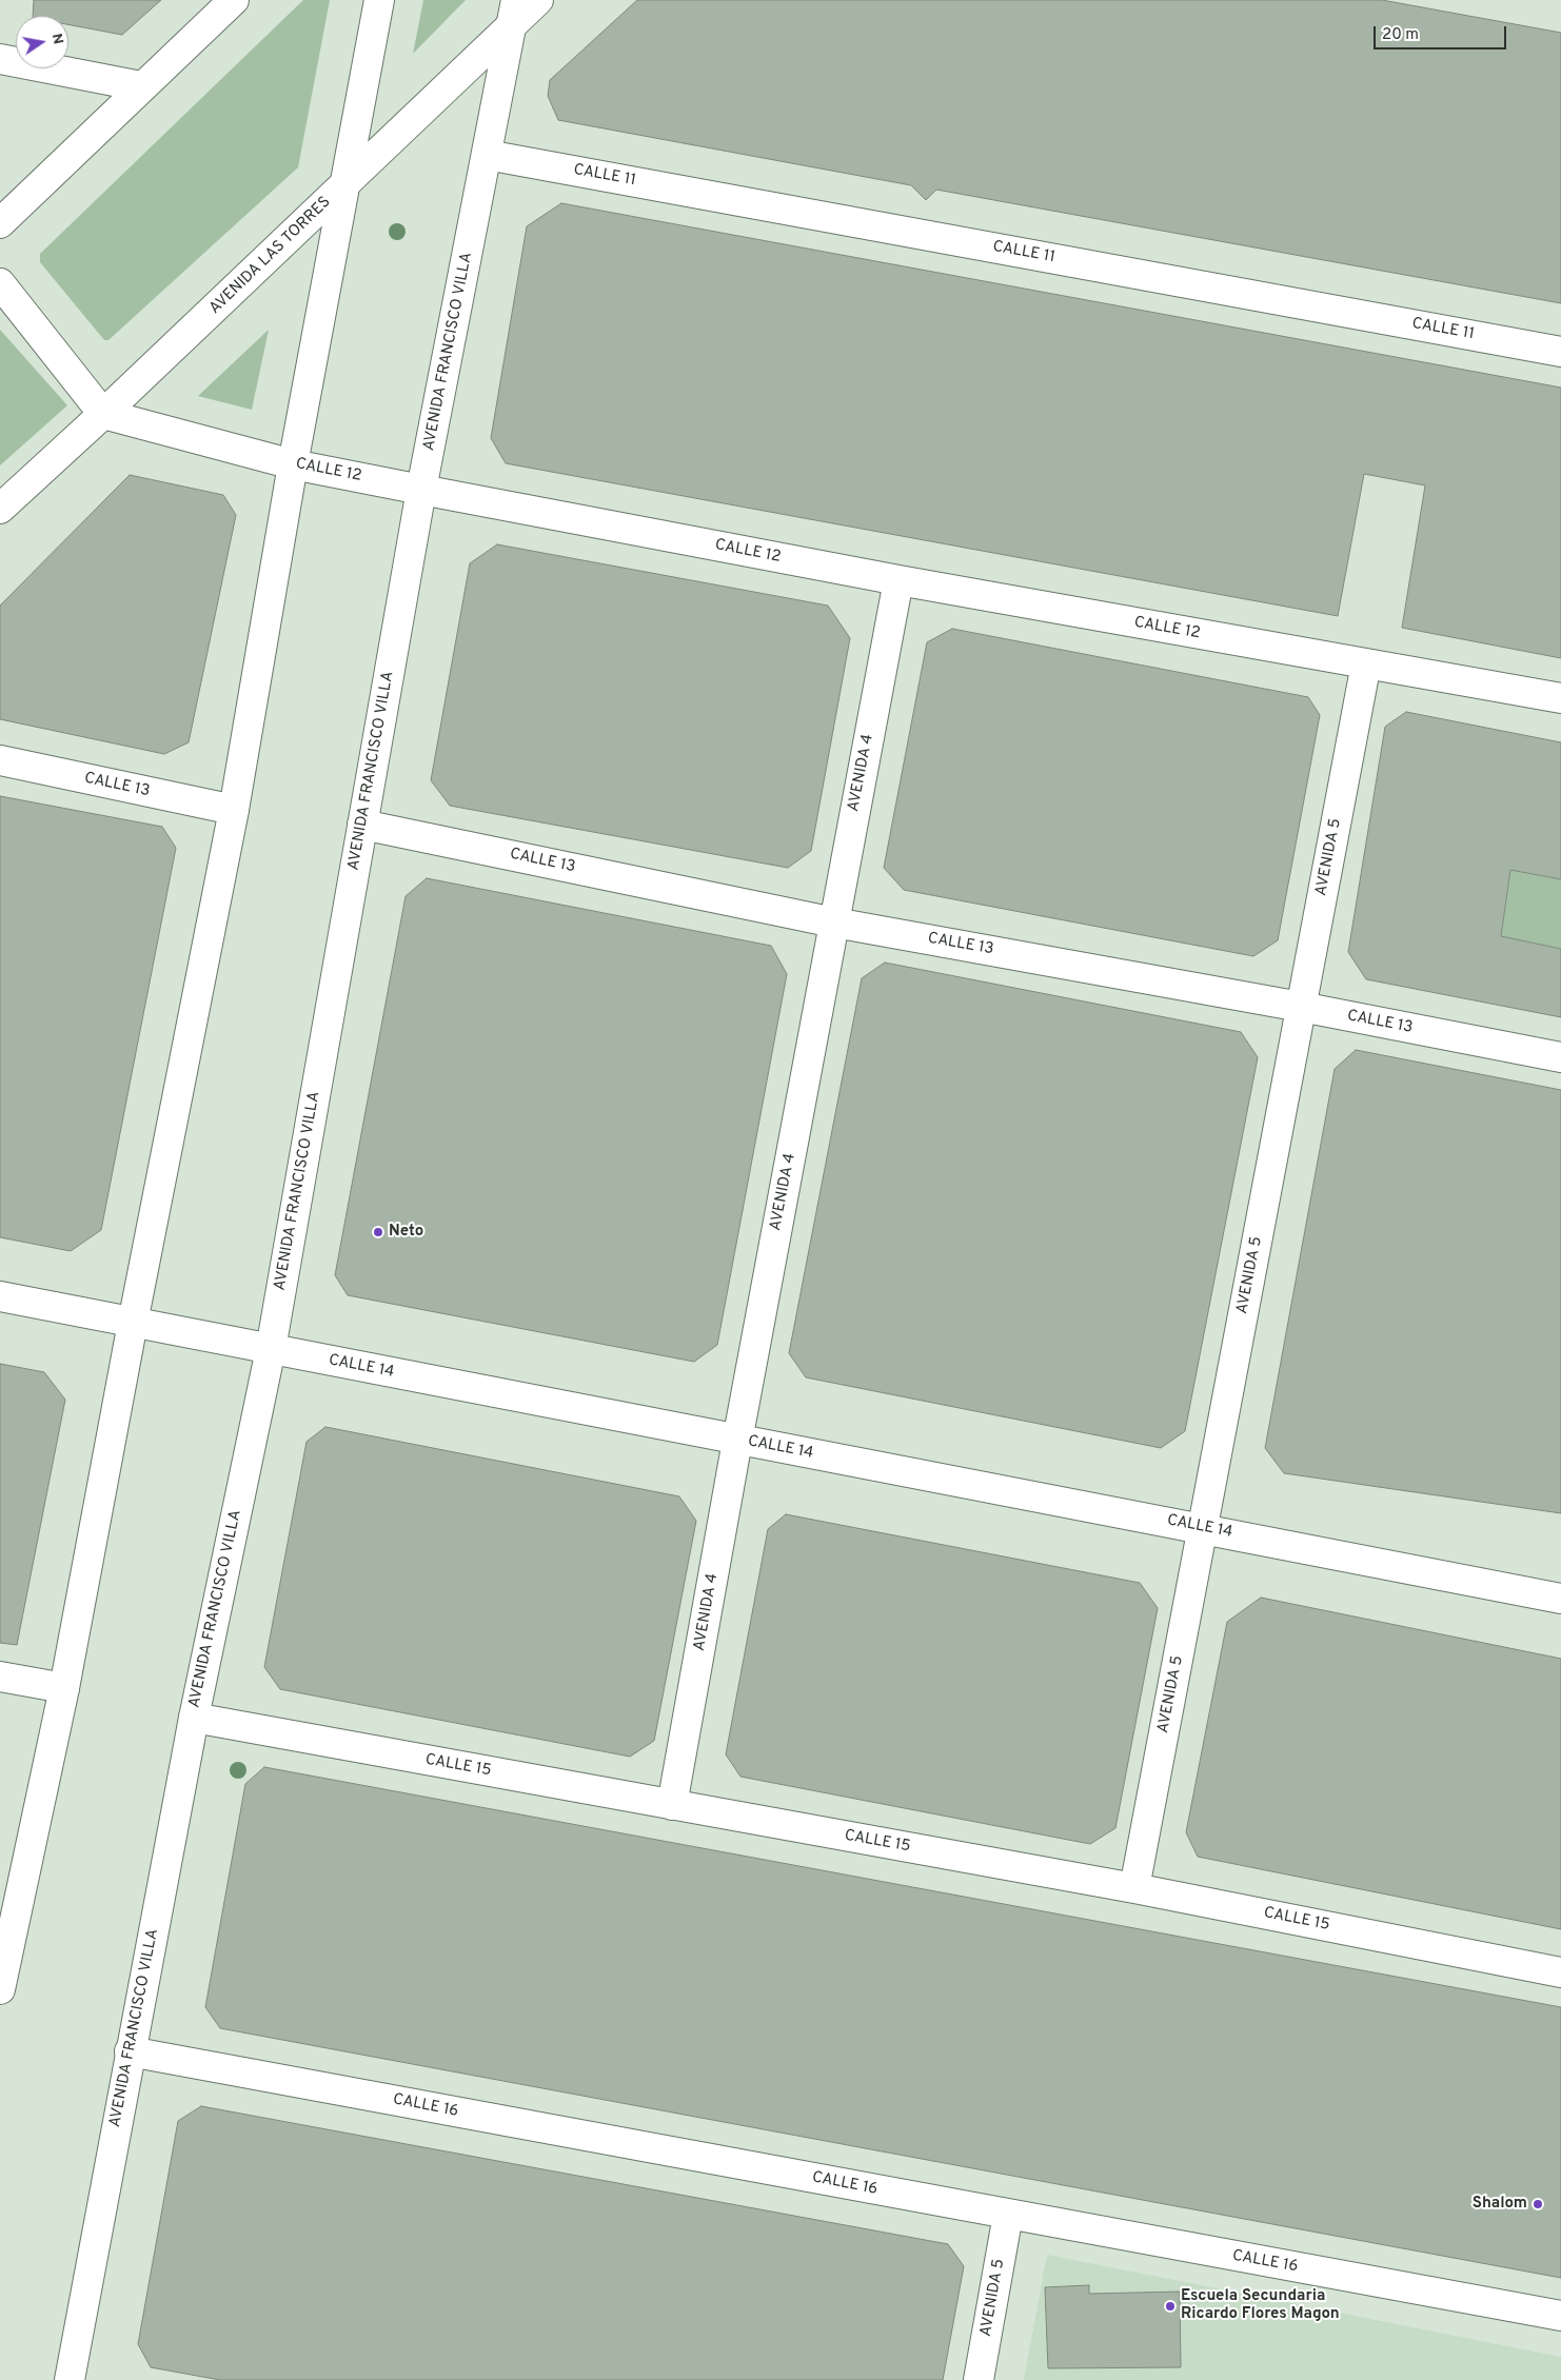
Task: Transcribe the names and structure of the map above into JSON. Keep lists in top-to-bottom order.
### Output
{
  "streets": {
    "street": [
      "CALLE 11",
      "AVENIDA LAS TORRES",
      "AVENIDA FRANCISCO VILLA",
      "CALLE 12",
      "AVENIDA 4",
      "CALLE 13",
      "AVENIDA 5",
      "CALLE 14",
      "CALLE 15",
      "CALLE 16"
    ]
  },
  "crossings": [
    ["CALLE 11", "AVENIDA FRANCISCO VILLA"],
    ["AVENIDA LAS TORRES", "AVENIDA FRANCISCO VILLA"],
    ["AVENIDA LAS TORRES", "CALLE 12"],
    ["AVENIDA FRANCISCO VILLA", "CALLE 12"],
    ["AVENIDA FRANCISCO VILLA", "CALLE 13"],
    ["AVENIDA FRANCISCO VILLA", "CALLE 14"],
    ["AVENIDA FRANCISCO VILLA", "CALLE 15"],
    ["AVENIDA FRANCISCO VILLA", "CALLE 16"],
    ["CALLE 12", "AVENIDA 4"],
    ["CALLE 12", "AVENIDA 5"],
    ["AVENIDA 4", "CALLE 13"],
    ["AVENIDA 4", "CALLE 14"],
    ["AVENIDA 4", "CALLE 15"],
    ["CALLE 13", "AVENIDA 5"],
    ["AVENIDA 5", "CALLE 14"],
    ["AVENIDA 5", "CALLE 15"],
    ["AVENIDA 5", "CALLE 16"]
  ],
  "places": ["Neto", "Shalom", "Escuela Secundaria Ricardo Flores Magon"],
  "scale_bar": "20 m",
  "north": "right"
}
